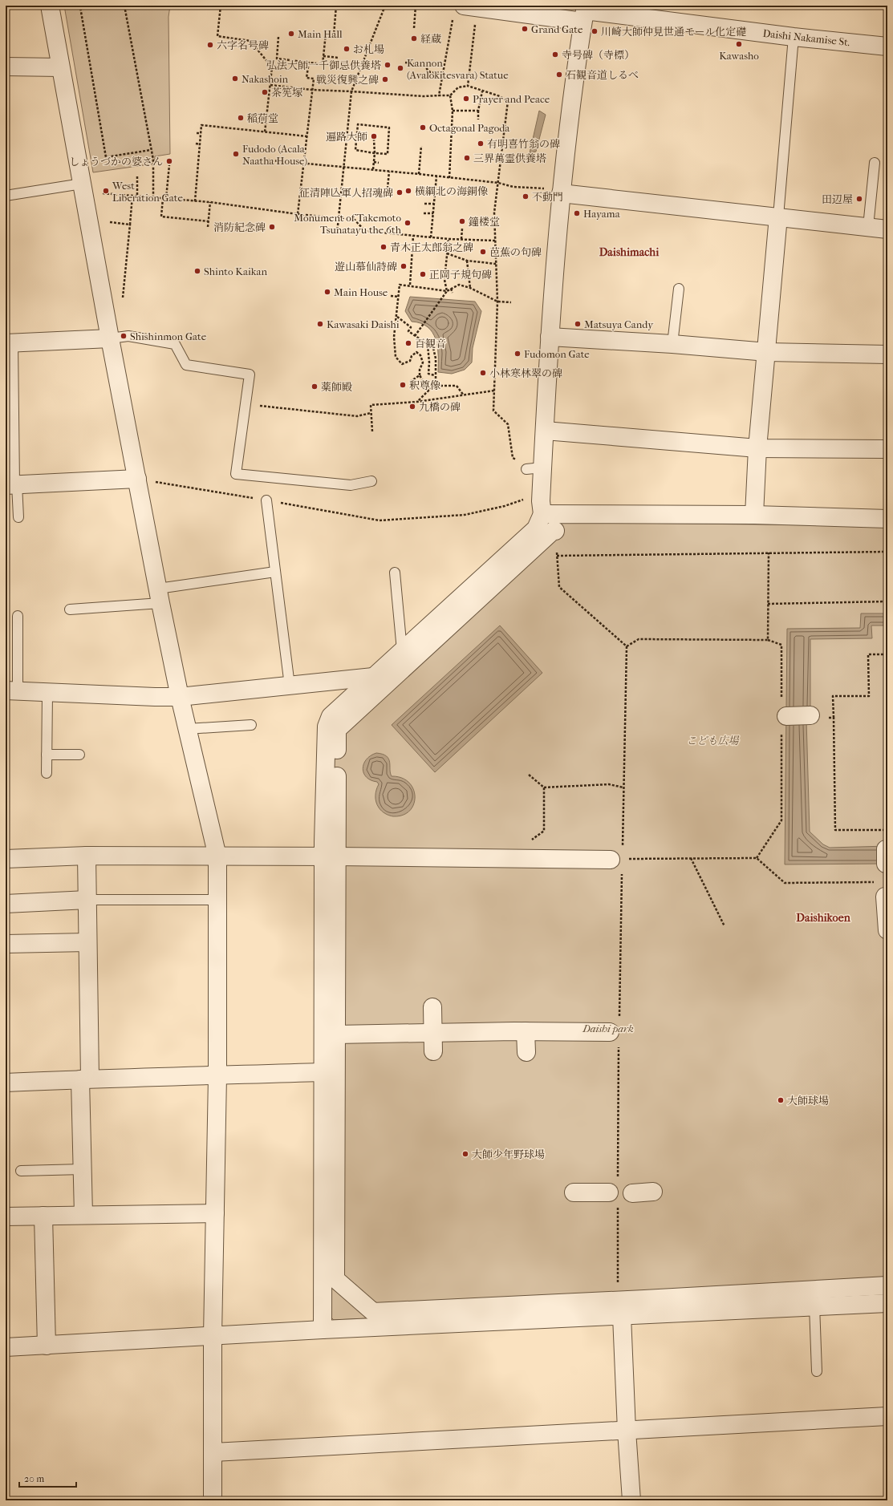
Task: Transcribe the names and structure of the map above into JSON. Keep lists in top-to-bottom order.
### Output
{
  "streets": {
    "street": ["Daishi Nakamise St."]
  },
  "districts": ["Daishimachi", "Daishikoen"],
  "parks": ["こども広場", "Daishi park"],
  "places": [
    "Grand Gate",
    "川崎大師仲見世通モール化定礎",
    "Main Hall",
    "経蔵",
    "Kawasho",
    "六字名号碑",
    "お札場",
    "寺号碑（寺標）",
    "弘法大師一千御忌供養塔",
    "Kannon (Avalokitesvara) Statue",
    "石観音道しるべ",
    "Nakashoin",
    "戦災復興之碑",
    "茶筅塚",
    "Prayer and Peace",
    "稲荷堂",
    "Octagonal Pagoda",
    "遍路大師",
    "有明喜竹翁の碑",
    "Fudodo (Acala Naatha House)",
    "三界萬霊供養塔",
    "しょうづかの婆さん",
    "West Liberation Gate",
    "横綱北の海銅像",
    "征清陣兦軍人招魂碑",
    "不動門",
    "田辺屋",
    "Hayama",
    "鐘楼堂",
    "Monument of Takemoto Tsunatayu the 6th",
    "消防紀念碑",
    "青木正太郎翁之碑",
    "芭蕉の句碑",
    "遊山慕仙詩碑",
    "Shinto Kaikan",
    "正岡子規句碑",
    "Main House",
    "Kawasaki Daishi",
    "Matsuya Candy",
    "Shishinmon Gate",
    "百観音",
    "Fudomon Gate",
    "小林寒林翠の碑",
    "釈尊像",
    "薬師殿",
    "九橋の碑",
    "大師球場",
    "大師少年野球場"
  ],
  "scale_bar": "20 m"
}
